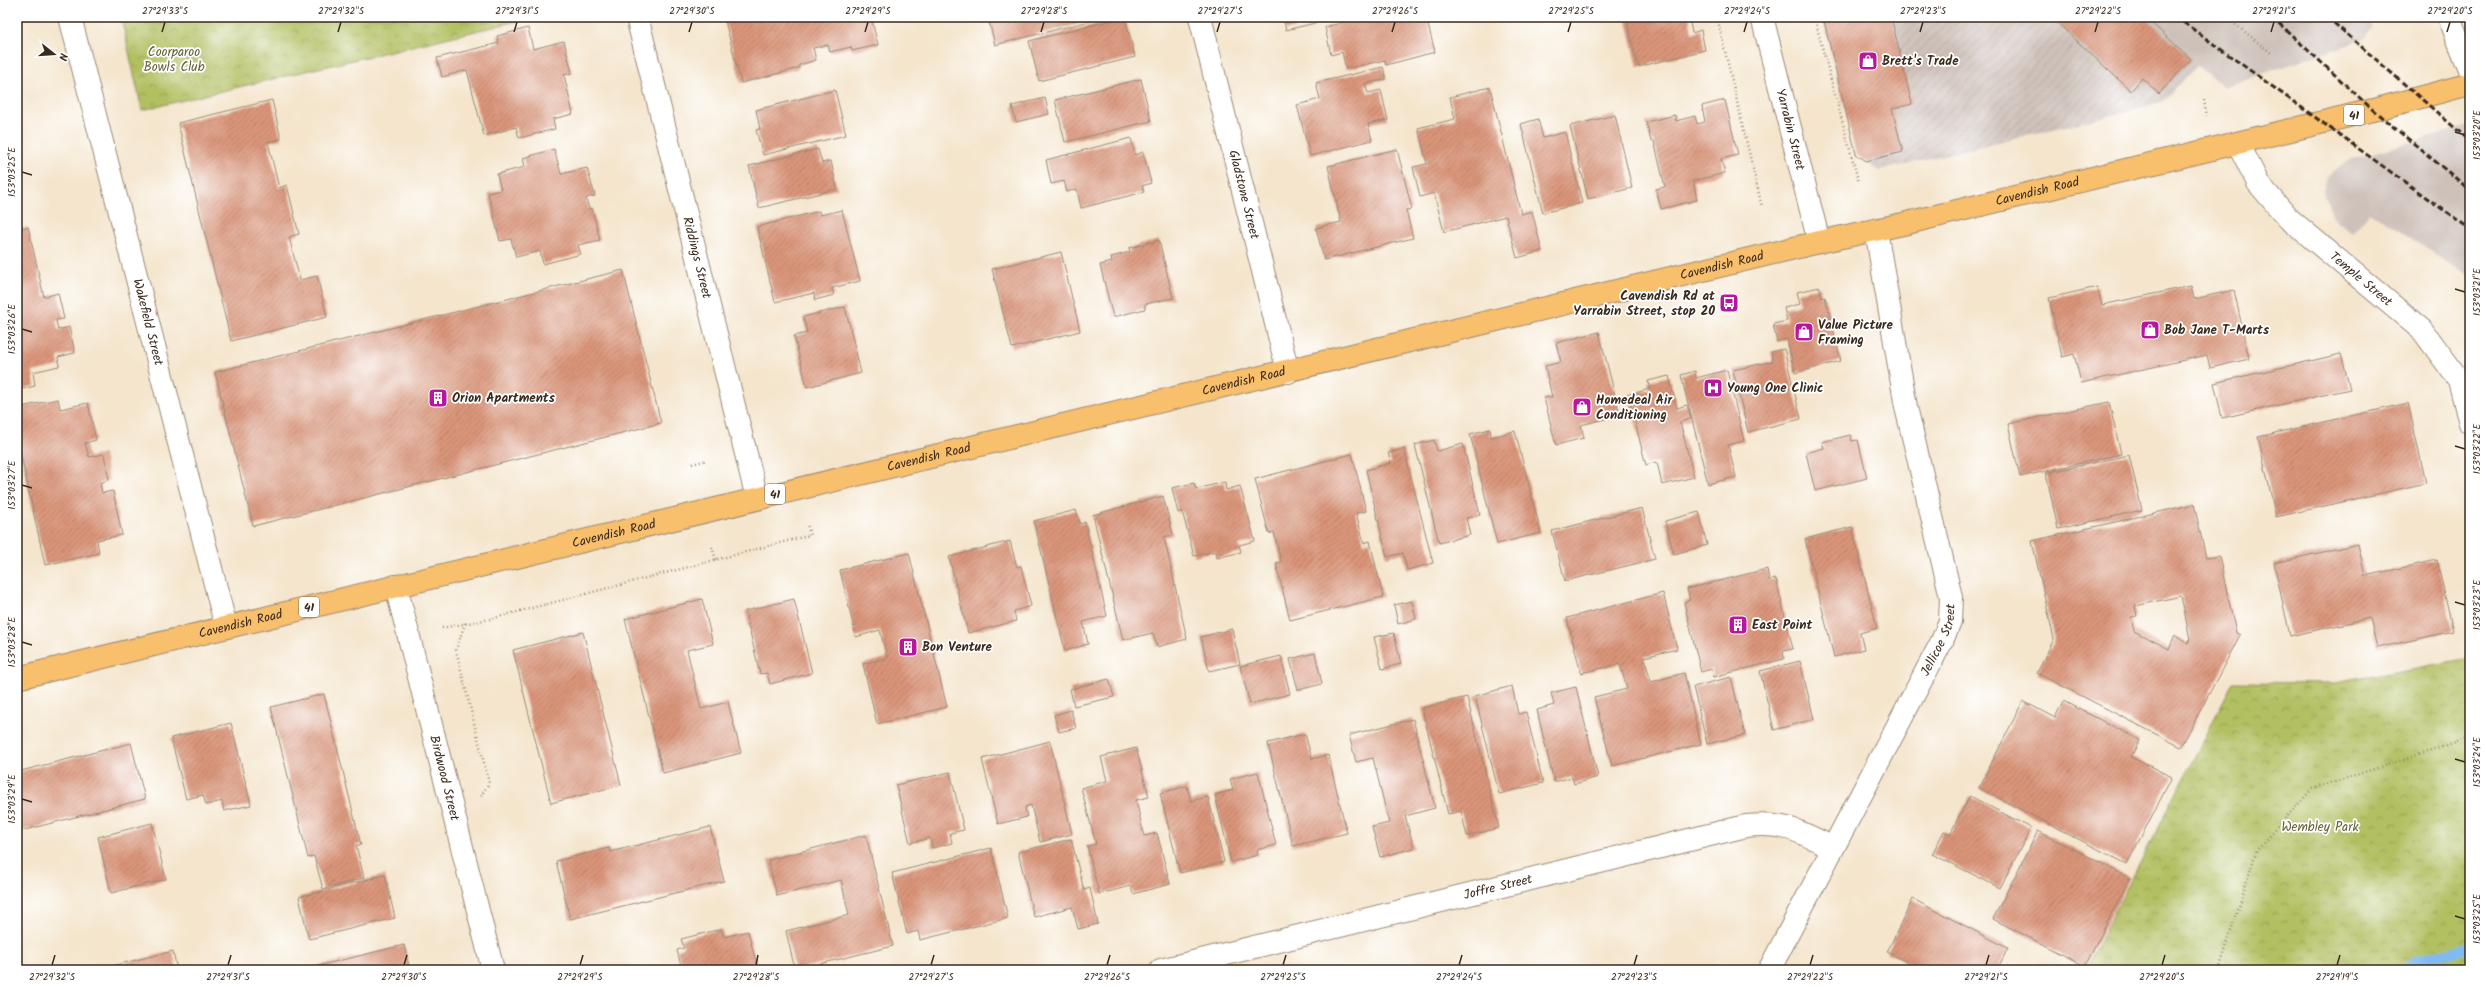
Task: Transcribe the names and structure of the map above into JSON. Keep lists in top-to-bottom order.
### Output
{
  "streets": {
    "main road": ["41", "Cavendish Road"],
    "street": [
      "Yarrabin Street",
      "Gladstone Street",
      "Riddings Street",
      "Temple Street",
      "Wakefield Street",
      "Jellicoe Street",
      "Birdwood Street",
      "Joffre Street"
    ]
  },
  "crossings": [
    ["Yarrabin Street", "Cavendish Road"],
    ["Cavendish Road", "Gladstone Street"],
    ["Cavendish Road", "Riddings Street"],
    ["Cavendish Road", "Temple Street"],
    ["Cavendish Road", "Wakefield Street"],
    ["Cavendish Road", "Jellicoe Street"],
    ["Cavendish Road", "Birdwood Street"],
    ["Jellicoe Street", "Joffre Street"]
  ],
  "parks": ["Coorparoo Bowls Club", "Wembley Park"],
  "places": {
    "shop": [
      "Brett's Trade",
      "Bob Jane T-Marts",
      "Value Picture Framing",
      "Homedeal Air Conditioning"
    ],
    "bus stop": ["Cavendish Rd at Yarrabin Street, stop 20"],
    "hospital": ["Young One Clinic"],
    "building": ["Orion Apartments", "East Point", "Bon Venture"]
  },
  "north": "right",
  "coordinates": [
    "27°29'33\"S",
    "27°29'32\"S",
    "27°29'31\"S",
    "27°29'30\"S",
    "27°29'29\"S",
    "27°29'28\"S",
    "27°29'27\"S",
    "27°29'26\"S",
    "27°29'25\"S",
    "27°29'24\"S",
    "27°29'23\"S",
    "27°29'22\"S",
    "27°29'21\"S",
    "27°29'20\"S",
    "153°03'20\"E",
    "153°03'25\"E",
    "153°03'21\"E",
    "153°03'26\"E",
    "153°03'22\"E",
    "153°03'27\"E",
    "153°03'23\"E",
    "153°03'28\"E",
    "153°03'24\"E",
    "153°03'29\"E",
    "27°29'19\"S"
  ]
}
